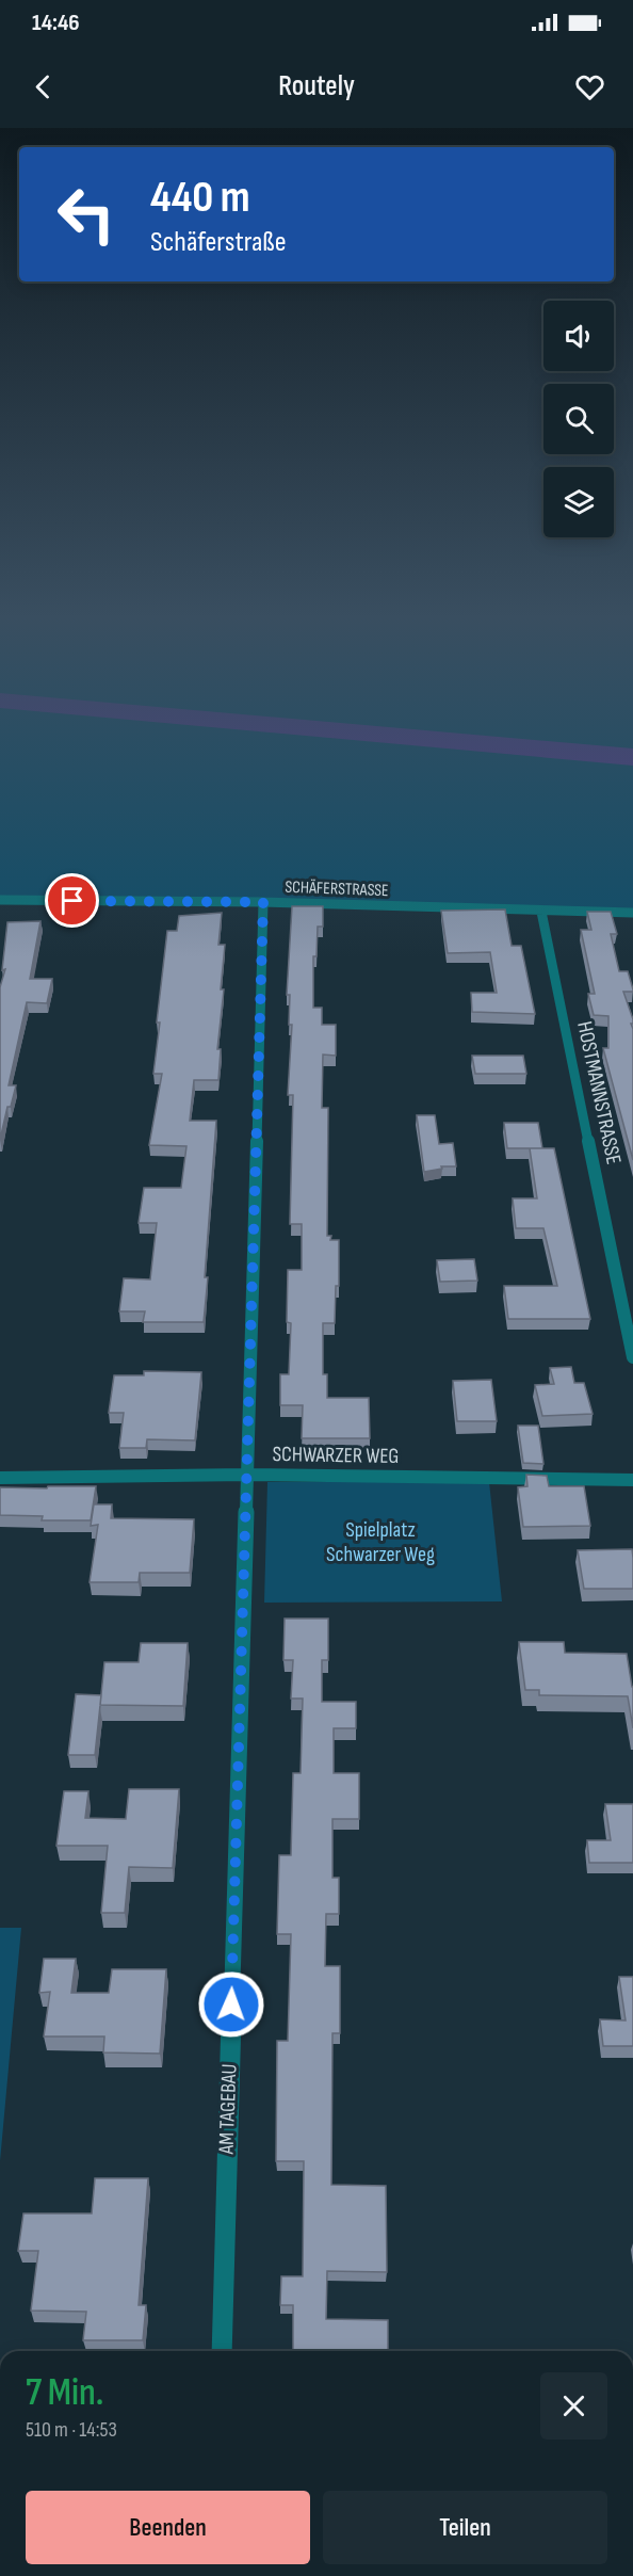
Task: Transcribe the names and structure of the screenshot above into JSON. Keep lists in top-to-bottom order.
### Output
{
  "streets": {
    "street": [
      "SCHÄFERSTRASSE",
      "HOSTMANNSTRASSE",
      "SCHWARZER WEG",
      "AM TAGEBAU"
    ]
  },
  "crossings": [
    ["SCHÄFERSTRASSE", "HOSTMANNSTRASSE"],
    ["SCHÄFERSTRASSE", "AM TAGEBAU"],
    ["SCHWARZER WEG", "AM TAGEBAU"]
  ],
  "parks": ["Spielplatz Schwarzer Weg"],
  "page": {
    "status": "14:46",
    "header": "Routely",
    "turn": ["440 m", "Schäferstraße"],
    "heading": ["7 Min.", "510 m · 14:53"],
    "buttons": ["Beenden", "Teilen"]
  }
}
